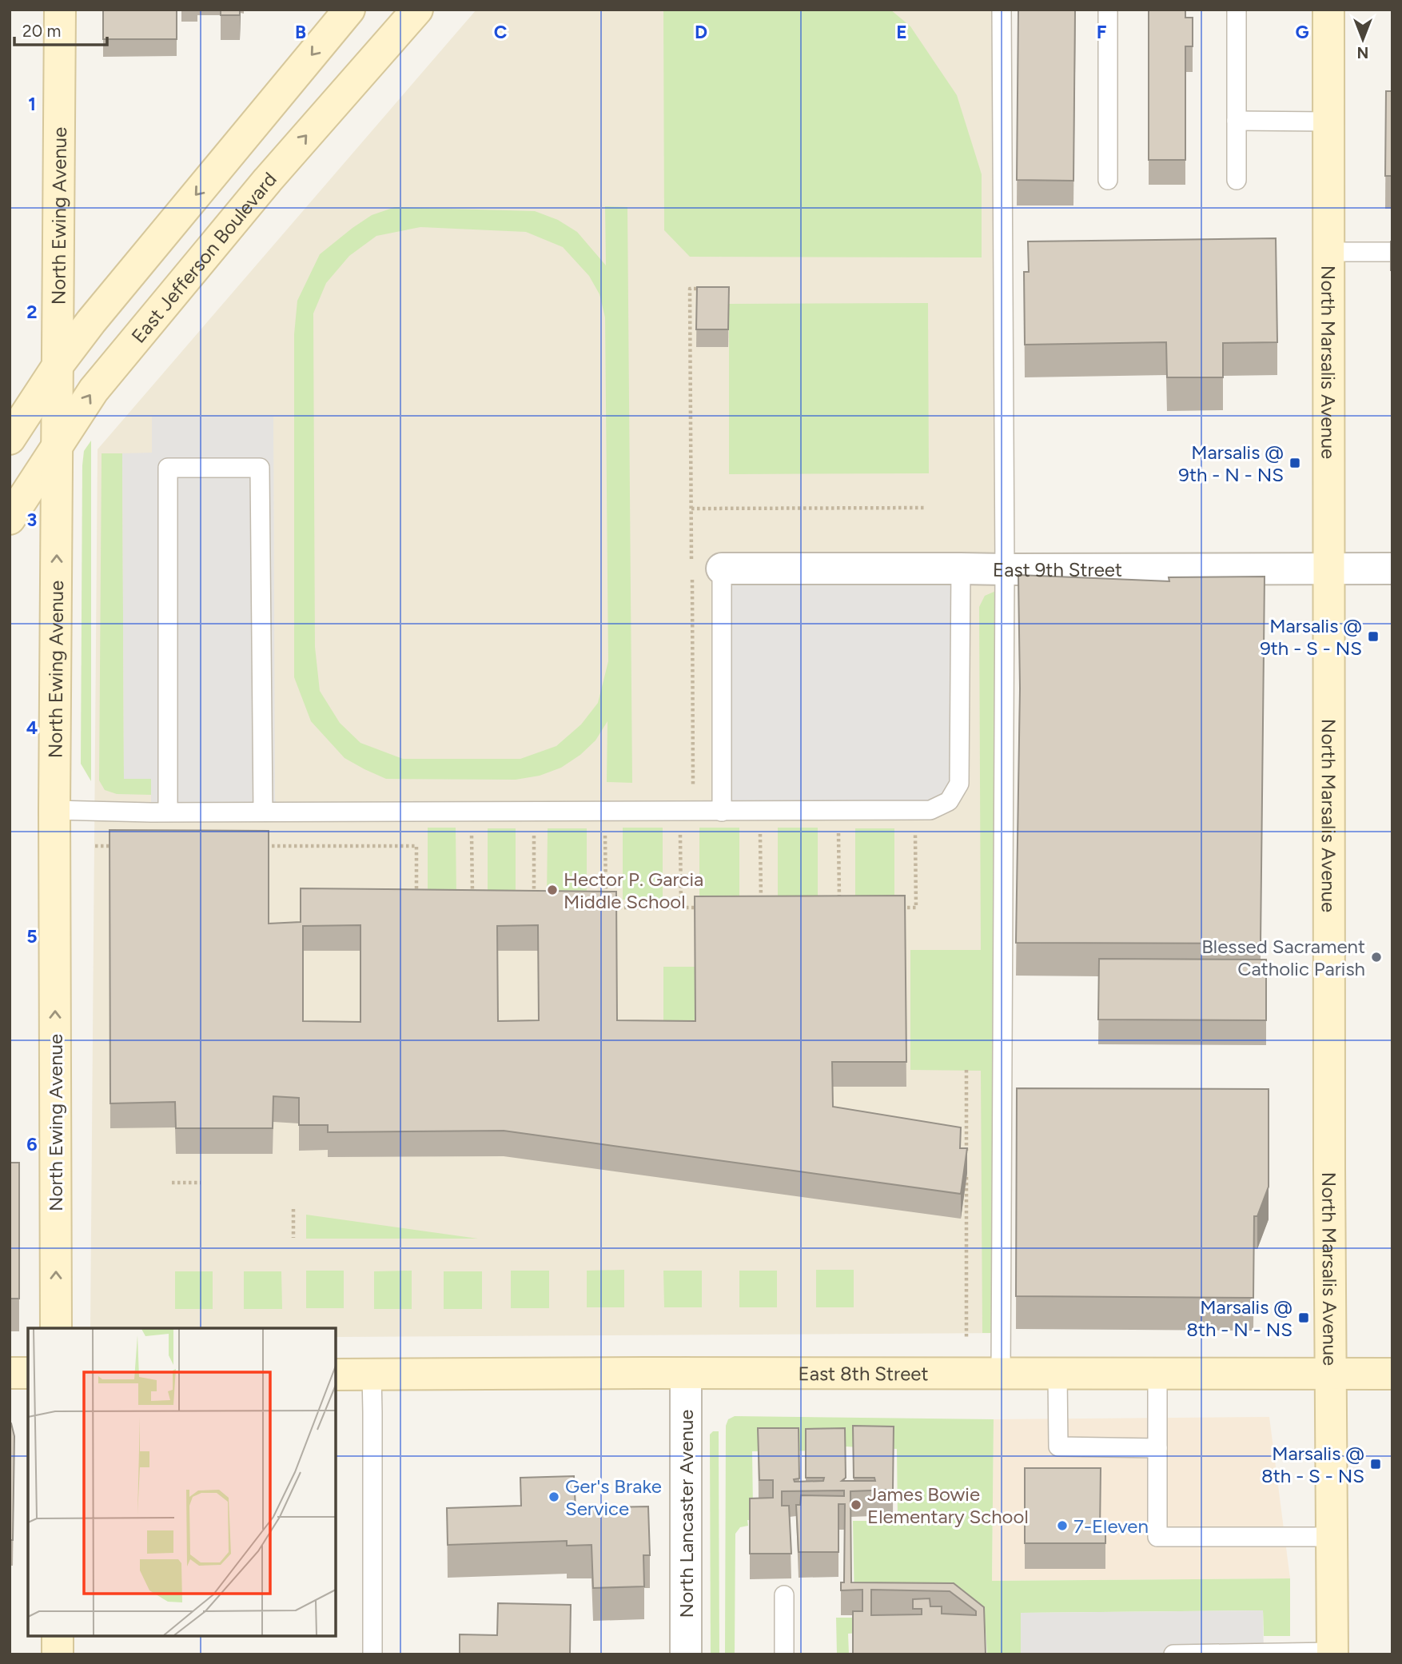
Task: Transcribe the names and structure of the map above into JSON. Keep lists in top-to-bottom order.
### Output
{
  "streets": {
    "street": [
      "North Ewing Avenue",
      "East Jefferson Boulevard",
      "North Marsalis Avenue",
      "East 9th Street",
      "East 8th Street",
      "North Lancaster Avenue"
    ]
  },
  "crossings": [
    ["North Ewing Avenue", "East Jefferson Boulevard"],
    ["North Marsalis Avenue", "East 9th Street"],
    ["North Marsalis Avenue", "East 8th Street"],
    ["East 8th Street", "North Lancaster Avenue"]
  ],
  "one_way": ["North Ewing Avenue"],
  "places": {
    "transit": [
      "Marsalis @ 9th - N - NS",
      "Marsalis @ 9th - S - NS",
      "Marsalis @ 8th - N - NS",
      "Marsalis @ 8th - S - NS"
    ],
    "other": [
      "Hector P. Garcia Middle School",
      "Blessed Sacrament Catholic Parish",
      "Ger's Brake Service",
      "James Bowie Elementary School",
      "7-Eleven"
    ]
  },
  "scale_bar": "20 m",
  "north": "bottom",
  "grid": {
    "columns": [
      "B",
      "C",
      "D",
      "E",
      "F",
      "G"
    ],
    "rows": [
      "1",
      "2",
      "3",
      "4",
      "5",
      "6"
    ]
  }
}
